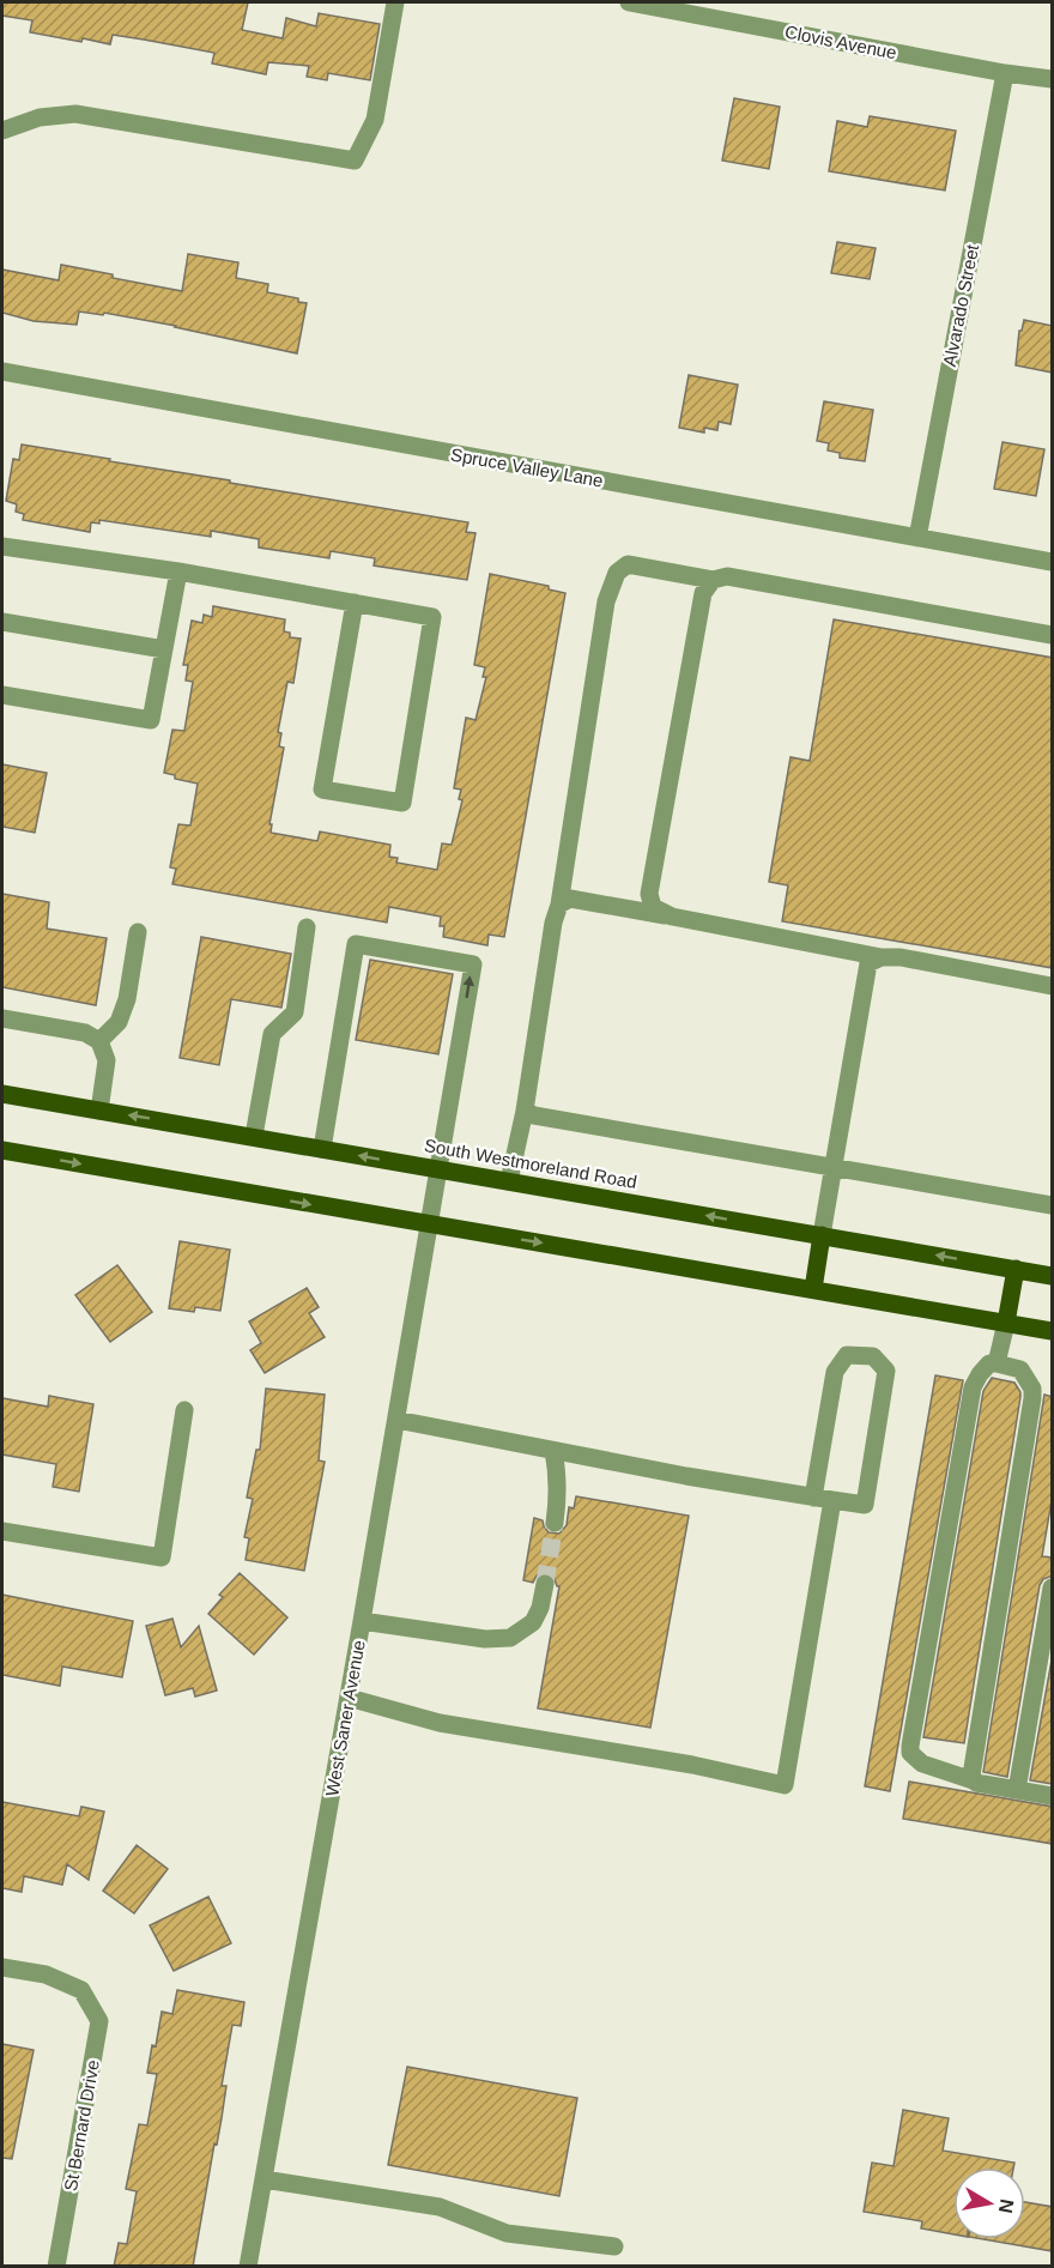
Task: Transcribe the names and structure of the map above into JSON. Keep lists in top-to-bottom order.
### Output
{
  "streets": {
    "main road": ["South Westmoreland Road"],
    "street": [
      "Clovis Avenue",
      "Alvarado Street",
      "Spruce Valley Lane",
      "West Saner Avenue",
      "St Bernard Drive"
    ]
  },
  "crossings": [
    ["Clovis Avenue", "Alvarado Street"],
    ["Alvarado Street", "Spruce Valley Lane"],
    ["South Westmoreland Road", "West Saner Avenue"]
  ],
  "north": "right"
}
